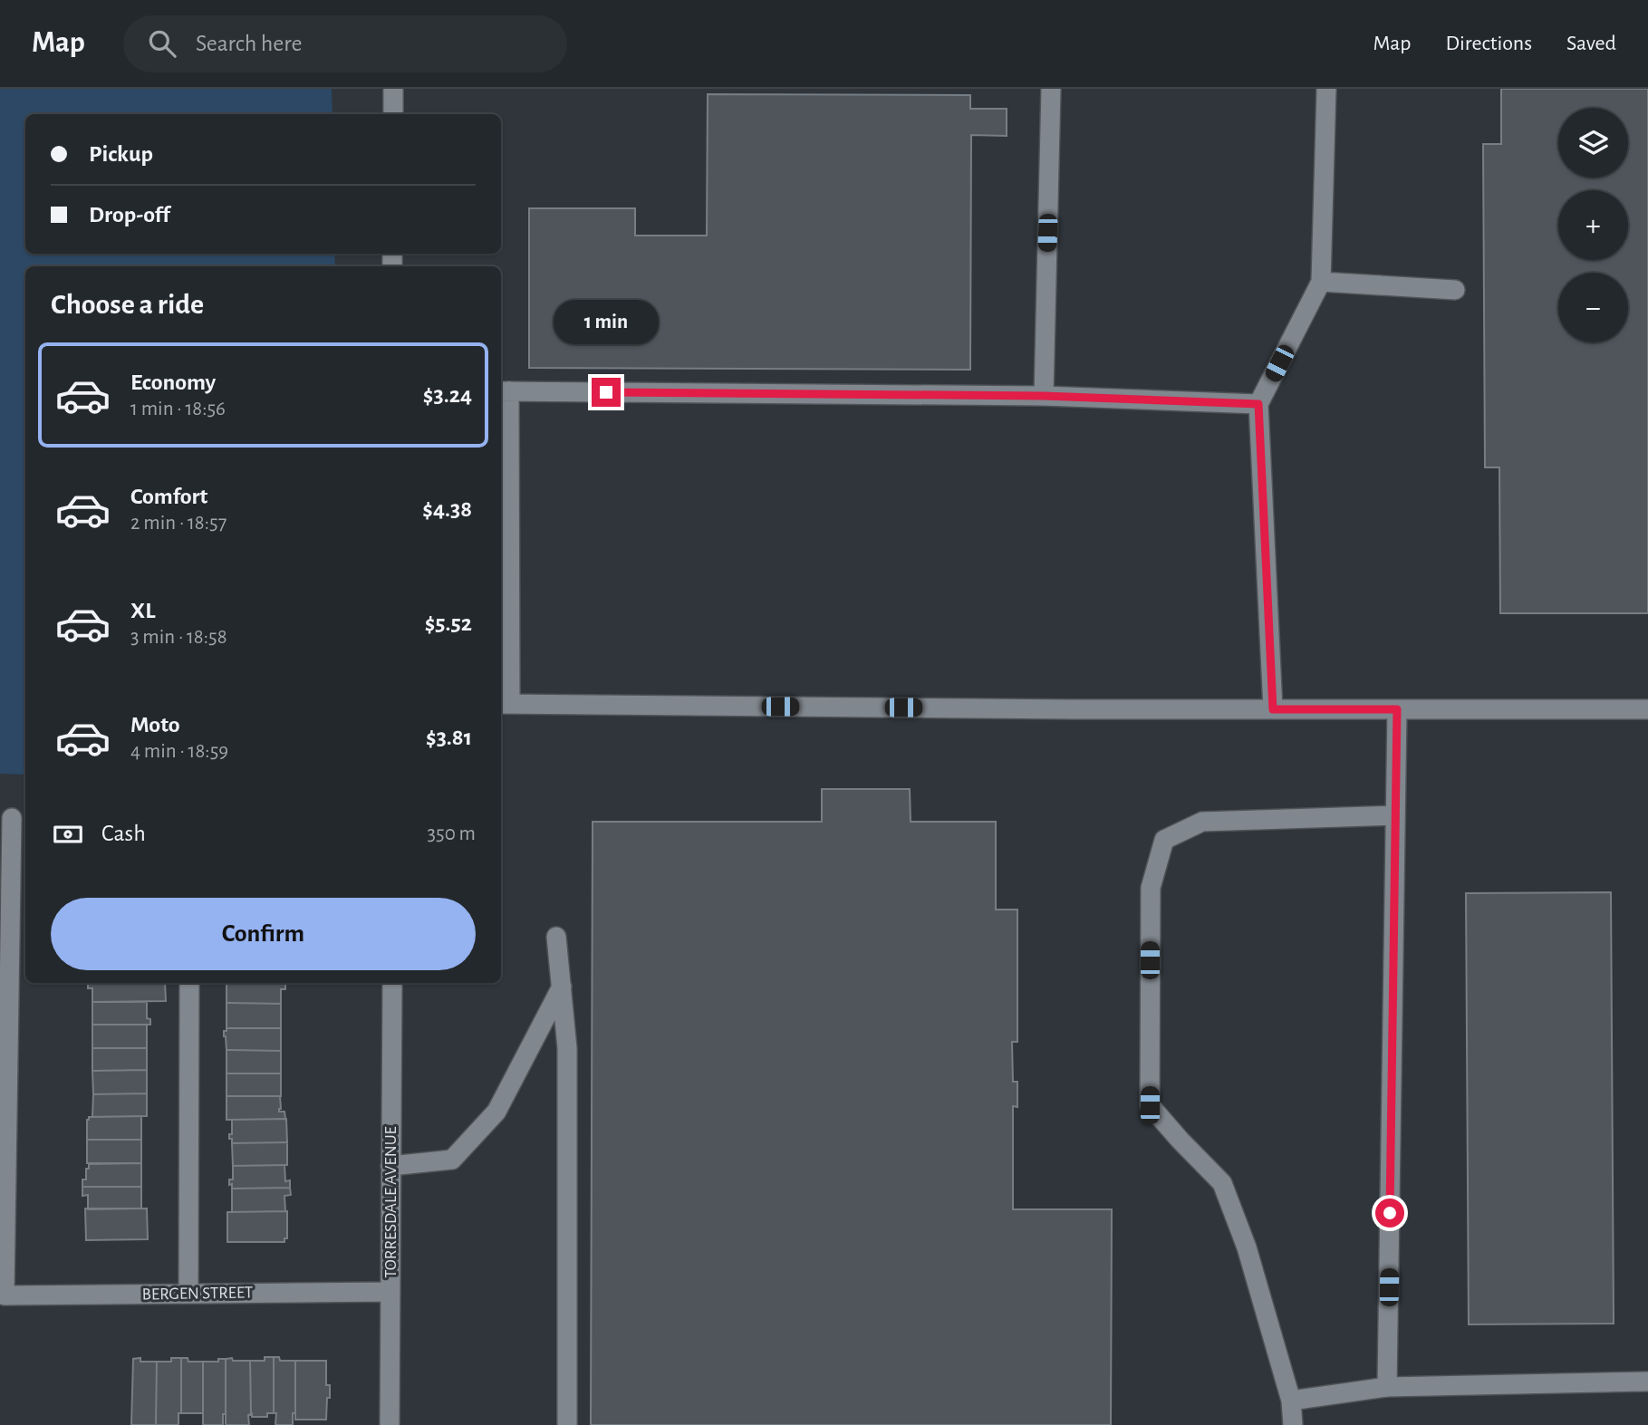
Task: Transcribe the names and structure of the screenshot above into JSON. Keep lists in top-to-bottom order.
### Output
{
  "streets": {
    "street": ["TORRESDALE AVENUE", "BERGEN STREET"]
  },
  "crossings": [
    ["TORRESDALE AVENUE", "BERGEN STREET"]
  ],
  "page": {
    "header": "Map",
    "search": "Search here",
    "nav": ["Map", "Directions", "Saved"],
    "map_buttons": ["+", "−"],
    "banner": ["Pickup", "Drop-off"],
    "heading": "Choose a ride",
    "bubble": "1 min",
    "list": [
      {
        "name": "Economy",
        "note": "1 min · 18:56",
        "value": "$3.24"
      },
      {
        "name": "Comfort",
        "note": "2 min · 18:57",
        "value": "$4.38"
      },
      {
        "name": "XL",
        "note": "3 min · 18:58",
        "value": "$5.52"
      },
      {
        "name": "Moto",
        "note": "4 min · 18:59",
        "value": "$3.81"
      }
    ],
    "pay": ["Cash", "350 m"],
    "buttons": "Confirm"
  }
}
